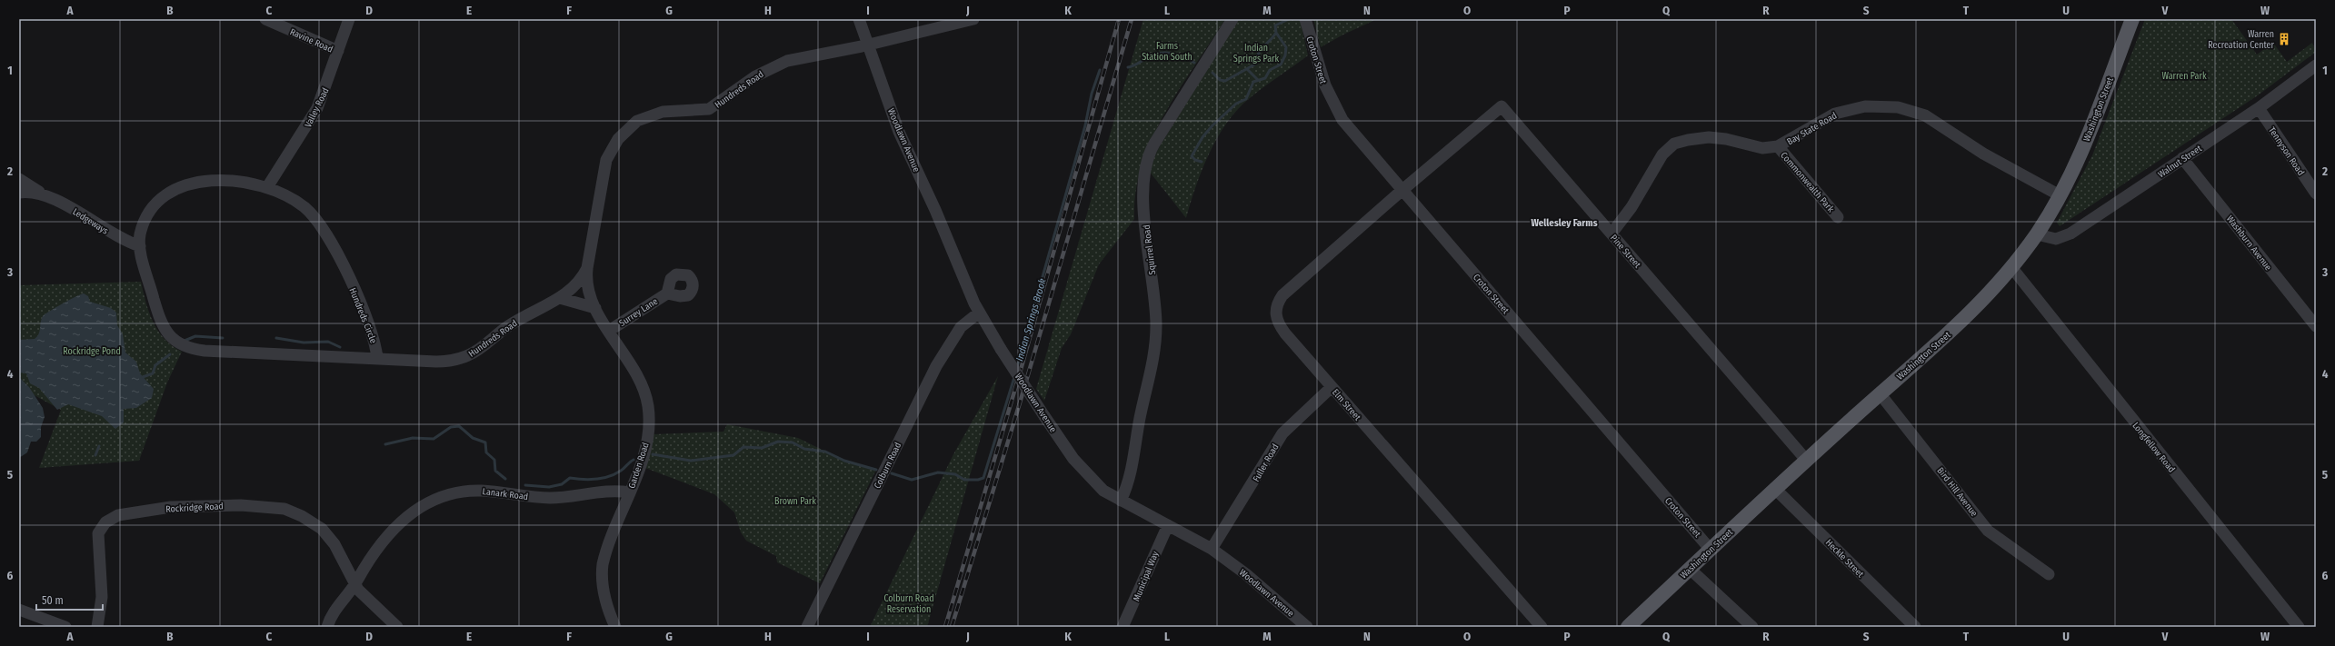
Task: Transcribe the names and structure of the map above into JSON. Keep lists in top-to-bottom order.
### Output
{
  "streets": {
    "main road": ["Washington Street"],
    "street": [
      "Ravine Road",
      "Croton Street",
      "Hundreds Road",
      "Valley Road",
      "Bay State Road",
      "Woodlawn Avenue",
      "Tennyson Road",
      "Walnut Street",
      "Commonwealth Park",
      "Ledgeways",
      "Washburn Avenue",
      "Squirrel Road",
      "Pine Street",
      "Surrey Lane",
      "Hundreds Circle",
      "Elm Street",
      "Longfellow Road",
      "Fuller Road",
      "Garden Road",
      "Colburn Road",
      "Bird Hill Avenue",
      "Lanark Road",
      "Rockridge Road",
      "Heckle Street",
      "Municipal Way"
    ]
  },
  "crossings": [
    ["Ravine Road", "Valley Road"],
    ["Croton Street", "Washington Street"],
    ["Croton Street", "Pine Street"],
    ["Croton Street", "Elm Street"],
    ["Hundreds Road", "Woodlawn Avenue"],
    ["Hundreds Road", "Hundreds Circle"],
    ["Hundreds Road", "Garden Road"],
    ["Valley Road", "Hundreds Circle"],
    ["Washington Street", "Bay State Road"],
    ["Washington Street", "Walnut Street"],
    ["Washington Street", "Pine Street"],
    ["Washington Street", "Longfellow Road"],
    ["Washington Street", "Bird Hill Avenue"],
    ["Washington Street", "Heckle Street"],
    ["Bay State Road", "Commonwealth Park"],
    ["Bay State Road", "Pine Street"],
    ["Woodlawn Avenue", "Squirrel Road"],
    ["Woodlawn Avenue", "Fuller Road"],
    ["Woodlawn Avenue", "Colburn Road"],
    ["Woodlawn Avenue", "Municipal Way"],
    ["Tennyson Road", "Walnut Street"],
    ["Walnut Street", "Washburn Avenue"],
    ["Ledgeways", "Hundreds Circle"],
    ["Pine Street", "Elm Street"],
    ["Surrey Lane", "Garden Road"],
    ["Elm Street", "Fuller Road"],
    ["Garden Road", "Lanark Road"],
    ["Lanark Road", "Rockridge Road"]
  ],
  "districts": ["Wellesley Farms"],
  "water": ["Indian Springs Brook"],
  "parks": [
    "Farms Station South",
    "Indian Springs Park",
    "Warren Park",
    "Rockridge Pond",
    "Brown Park",
    "Colburn Road Reservation"
  ],
  "places": {
    "building": ["Warren Recreation Center"]
  },
  "scale_bar": "50 m",
  "grid": {
    "columns": [
      "A",
      "B",
      "C",
      "D",
      "E",
      "F",
      "G",
      "H",
      "I",
      "J",
      "K",
      "L",
      "M",
      "N",
      "O",
      "P",
      "Q",
      "R",
      "S",
      "T",
      "U",
      "V",
      "W"
    ],
    "rows": [
      "1",
      "2",
      "3",
      "4",
      "5",
      "6"
    ]
  }
}
